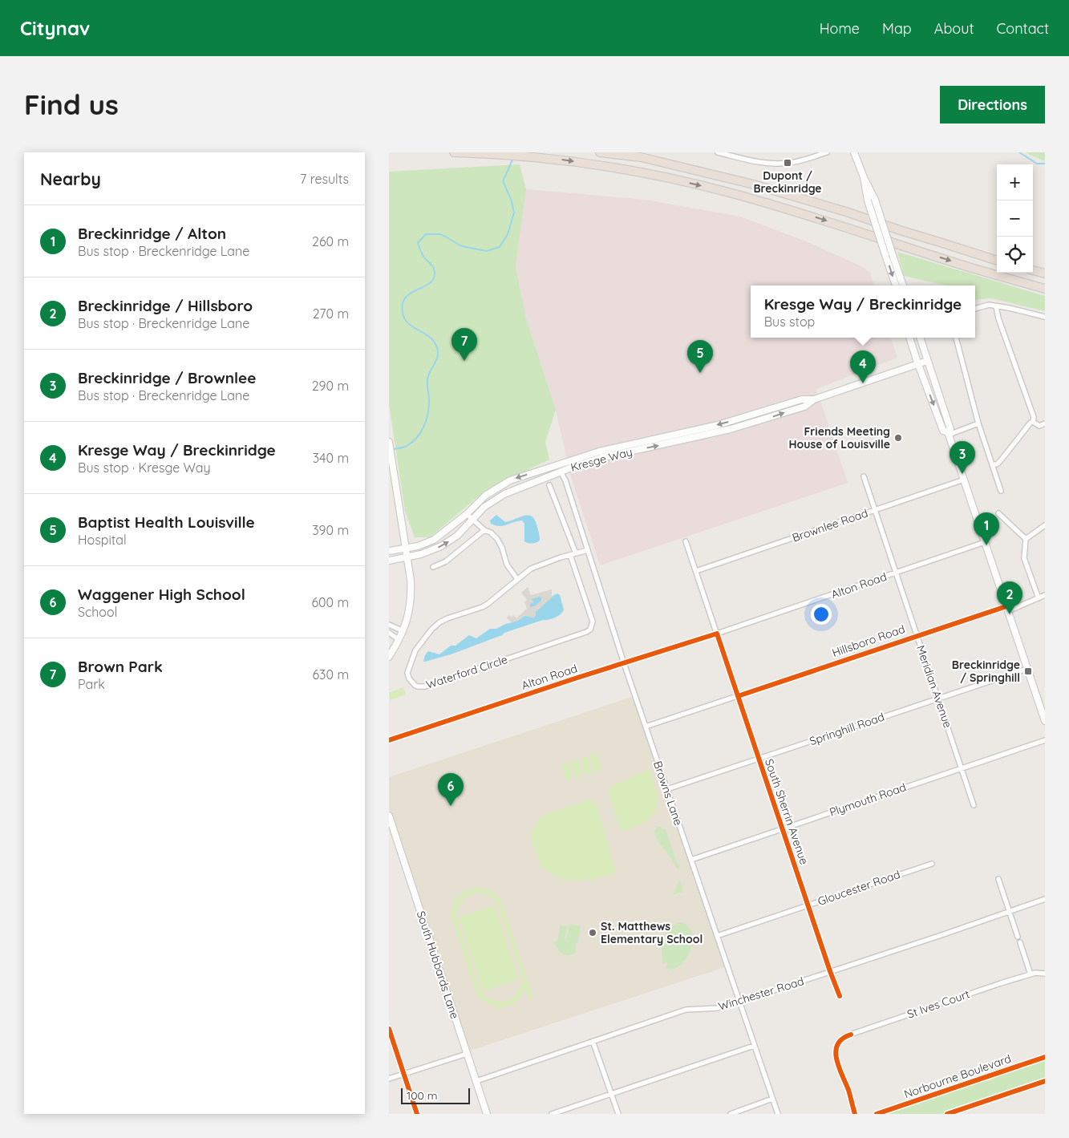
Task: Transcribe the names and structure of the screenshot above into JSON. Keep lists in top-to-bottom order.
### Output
{
  "streets": {
    "street": [
      "Kresge Way",
      "Brownlee Road",
      "Alton Road",
      "Hillsboro Road",
      "Waterford Circle",
      "Meridian Avenue",
      "Springhill Road",
      "Browns Lane",
      "Plymouth Road",
      "South Sherrin Avenue",
      "Gloucester Road",
      "South Hubbards Lane",
      "Winchester Road",
      "St Ives Court",
      "Norbourne Boulevard"
    ]
  },
  "crossings": [
    ["Kresge Way", "Browns Lane"],
    ["Brownlee Road", "Meridian Avenue"],
    ["Brownlee Road", "South Sherrin Avenue"],
    ["Alton Road", "Meridian Avenue"],
    ["Alton Road", "Browns Lane"],
    ["Alton Road", "South Sherrin Avenue"],
    ["Hillsboro Road", "Meridian Avenue"],
    ["Hillsboro Road", "Browns Lane"],
    ["Hillsboro Road", "South Sherrin Avenue"],
    ["Waterford Circle", "Browns Lane"],
    ["Meridian Avenue", "Springhill Road"],
    ["Meridian Avenue", "Plymouth Road"],
    ["Springhill Road", "Browns Lane"],
    ["Springhill Road", "South Sherrin Avenue"],
    ["Browns Lane", "Plymouth Road"],
    ["Browns Lane", "Gloucester Road"],
    ["Browns Lane", "Winchester Road"],
    ["Plymouth Road", "South Sherrin Avenue"],
    ["South Sherrin Avenue", "Gloucester Road"],
    ["South Sherrin Avenue", "Winchester Road"],
    ["South Hubbards Lane", "Winchester Road"]
  ],
  "places": {
    "transit": ["Dupont / Breckinridge", "Breckinridge / Springhill"],
    "other": ["Friends Meeting House of Louisville", "St. Matthews Elementary School"]
  },
  "scale_bar": "100 m",
  "page": {
    "header": "Citynav",
    "nav": [
      "Home",
      "Map",
      "About",
      "Contact"
    ],
    "buttons": "Directions",
    "title": "Find us",
    "heading": ["Nearby", "7 results"],
    "map_buttons": ["+", "−"],
    "list": [
      {
        "mark": "1",
        "name": "Breckinridge / Alton",
        "note": "Bus stop · Breckenridge Lane",
        "value": "260 m"
      },
      {
        "mark": "2",
        "name": "Breckinridge / Hillsboro",
        "note": "Bus stop · Breckenridge Lane",
        "value": "270 m"
      },
      {
        "mark": "3",
        "name": "Breckinridge / Brownlee",
        "note": "Bus stop · Breckenridge Lane",
        "value": "290 m"
      },
      {
        "mark": "4",
        "name": "Kresge Way / Breckinridge",
        "note": "Bus stop · Kresge Way",
        "value": "340 m"
      },
      {
        "mark": "5",
        "name": "Baptist Health Louisville",
        "note": "Hospital",
        "value": "390 m"
      },
      {
        "mark": "6",
        "name": "Waggener High School",
        "note": "School",
        "value": "600 m"
      },
      {
        "mark": "7",
        "name": "Brown Park",
        "note": "Park",
        "value": "630 m"
      }
    ],
    "popup": ["Kresge Way / Breckinridge", "Bus stop"],
    "pins": [
      "7",
      "5",
      "4",
      "3",
      "1",
      "2",
      "6"
    ],
    "scale": "100 m"
  }
}
